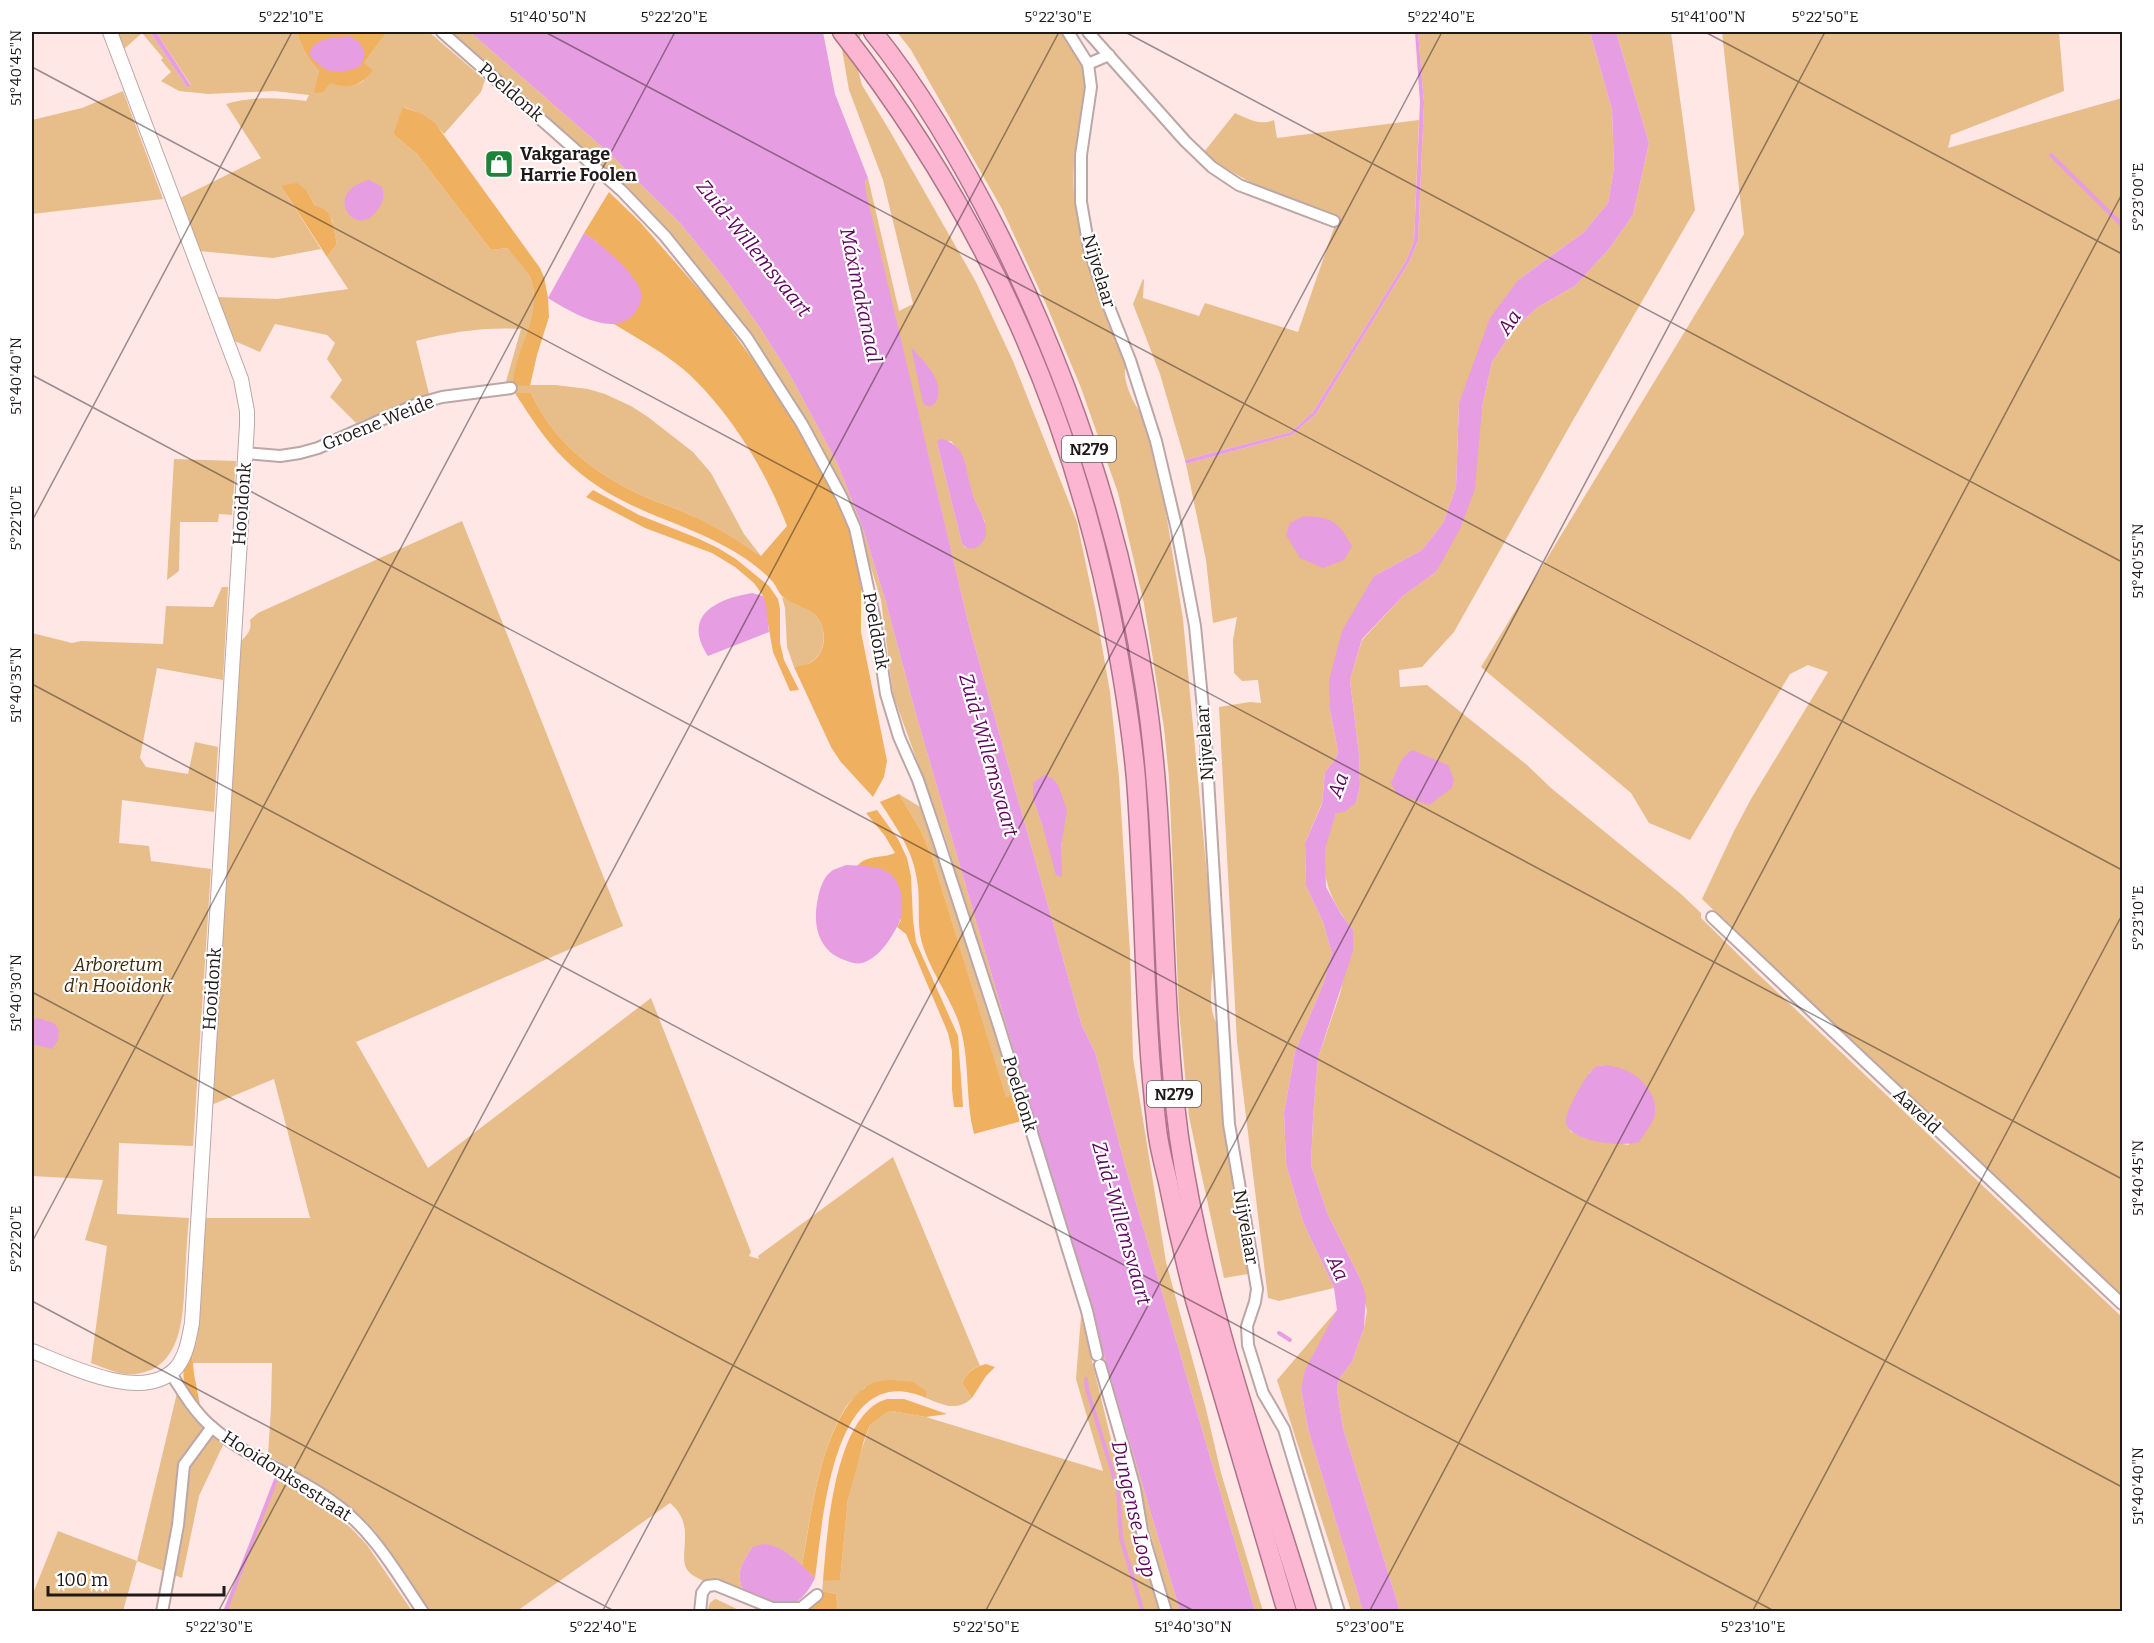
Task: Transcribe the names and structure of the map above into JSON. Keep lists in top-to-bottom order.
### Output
{
  "streets": {
    "highway": ["N279"],
    "street": [
      "Poeldonk",
      "Nijvelaar",
      "Groene Weide",
      "Hooidonk",
      "Aaveld",
      "Hooidonksestraat"
    ]
  },
  "crossings": [
    ["Groene Weide", "Hooidonk"],
    ["Hooidonk", "Hooidonksestraat"]
  ],
  "water": [
    "Zuid-Willemsvaart",
    "Máximakanaal",
    "Aa",
    "Dungense Loop"
  ],
  "parks": ["Arboretum d'n Hooidonk"],
  "places": {
    "shop": ["Vakgarage Harrie Foolen"]
  },
  "scale_bar": "100 m",
  "coordinates": [
    "5°22'10\"E",
    "51°40'50\"N",
    "5°22'20\"E",
    "5°22'30\"E",
    "5°22'40\"E",
    "51°41'00\"N",
    "5°22'50\"E",
    "51°40'45\"N",
    "5°23'00\"E",
    "51°40'40\"N",
    "51°40'55\"N",
    "51°40'35\"N",
    "5°23'10\"E",
    "51°40'30\"N"
  ]
}
